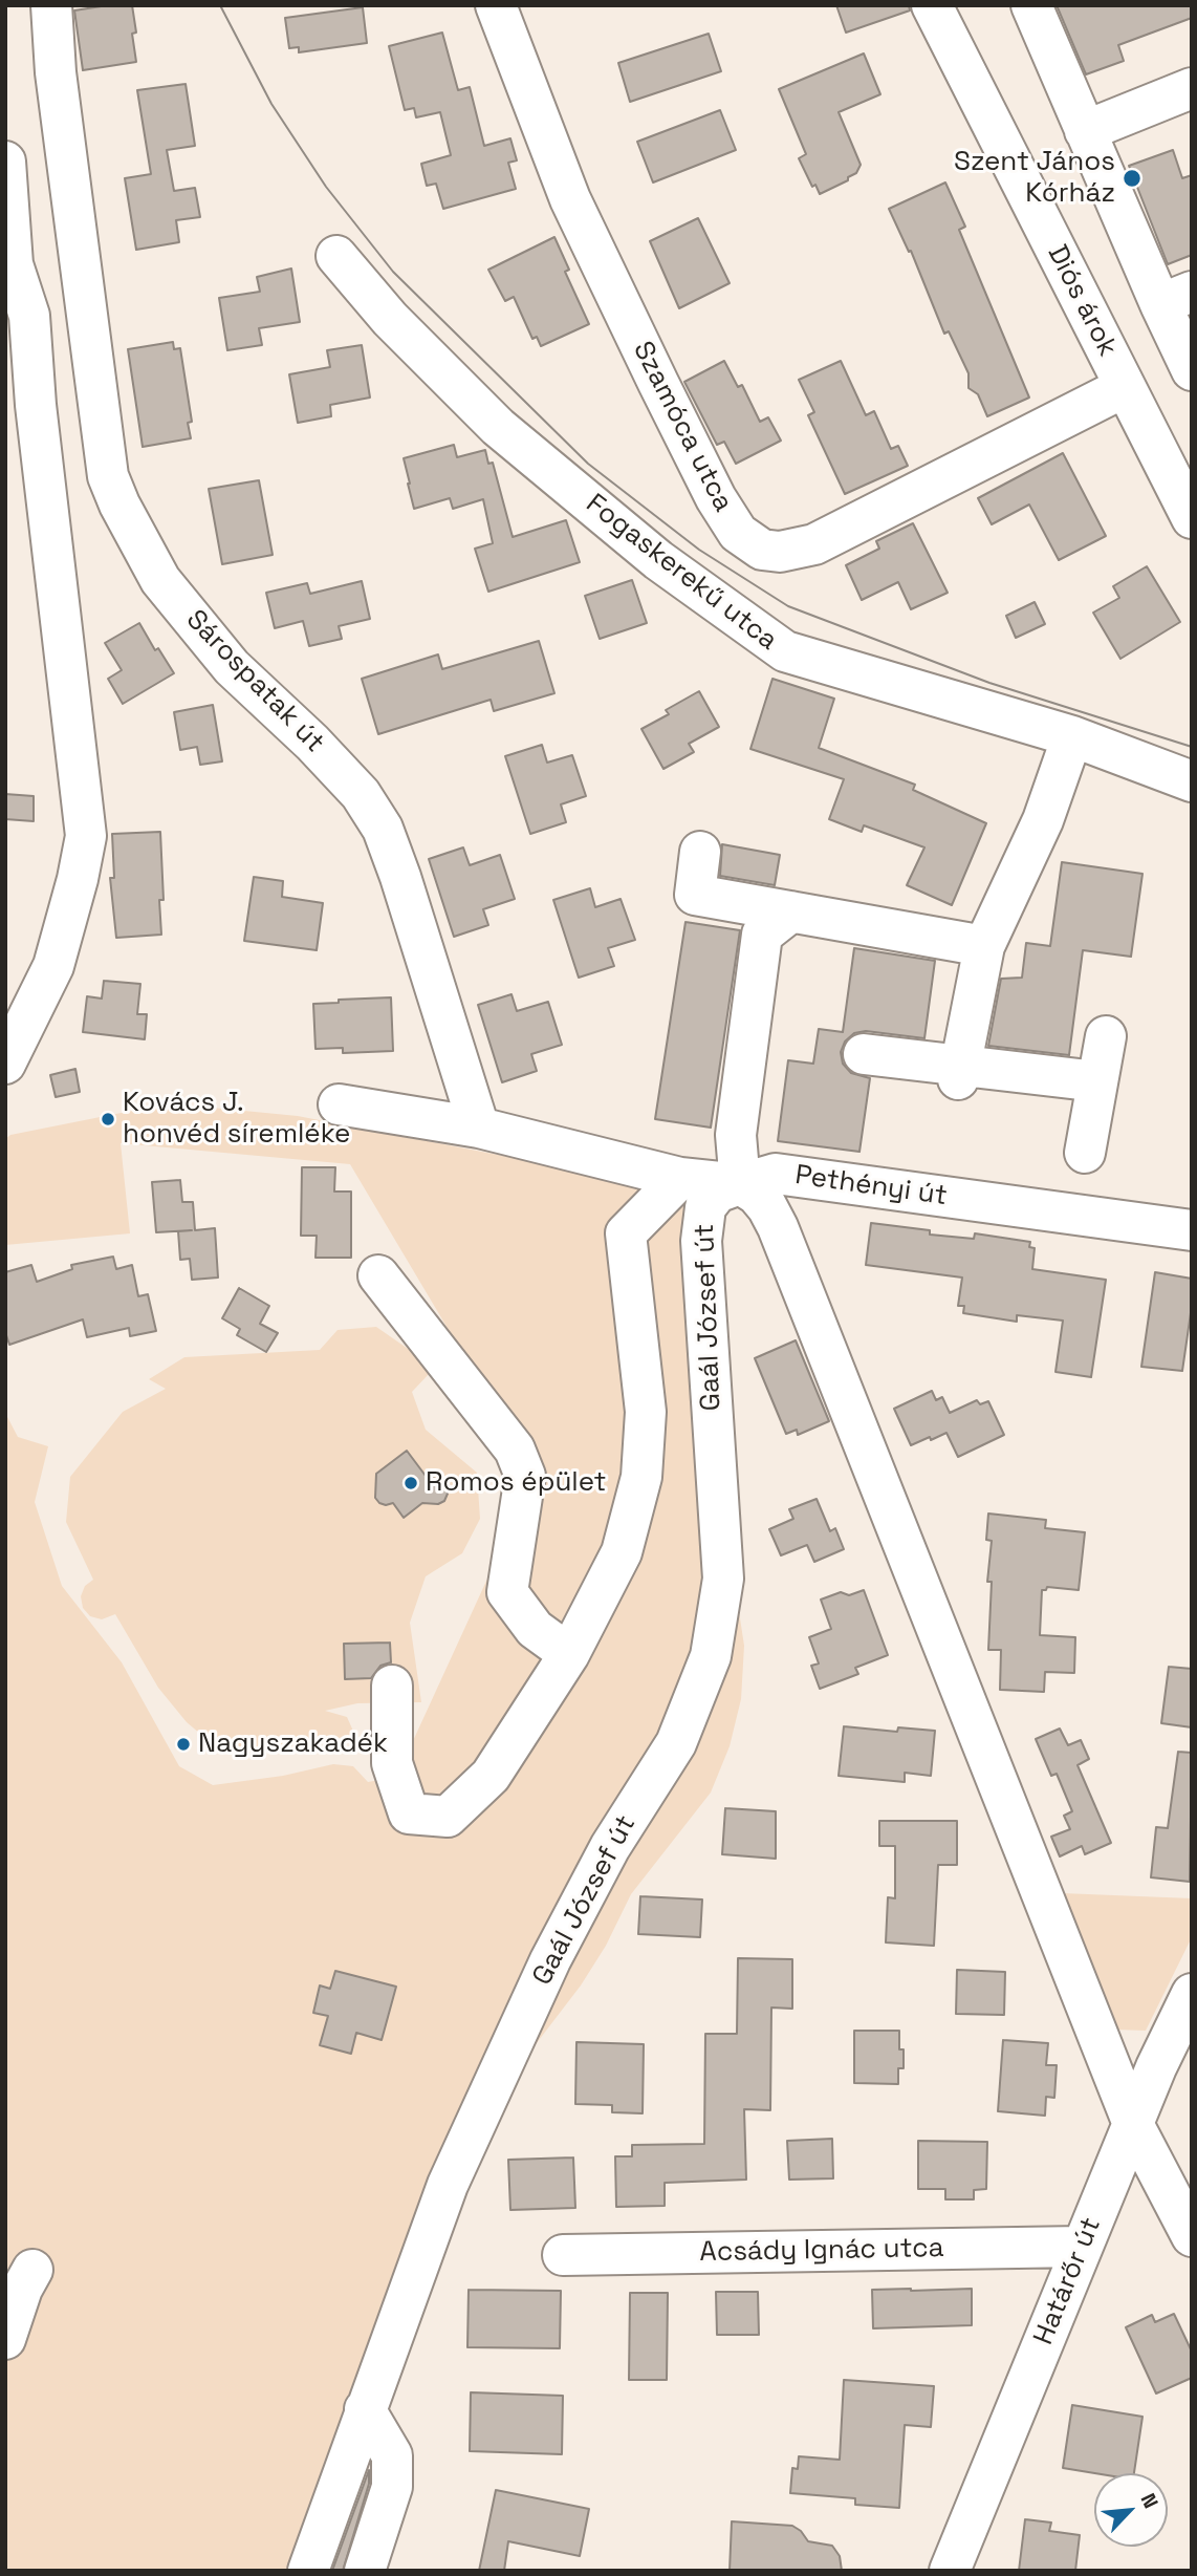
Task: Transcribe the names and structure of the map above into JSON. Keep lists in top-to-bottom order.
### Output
{
  "streets": {
    "street": [
      "Diós árok",
      "Szamóca utca",
      "Fogaskerekű utca",
      "Sárospatak út",
      "Pethényi út",
      "Gaál József út",
      "Acsády Ignác utca",
      "Határőr út"
    ]
  },
  "crossings": [
    ["Diós árok", "Szamóca utca"],
    ["Sárospatak út", "Pethényi út"],
    ["Pethényi út", "Gaál József út"],
    ["Acsády Ignác utca", "Határőr út"]
  ],
  "places": [
    "Szent János Kórház",
    "Kovács J. honvéd síremléke",
    "Romos épület",
    "Nagyszakadék"
  ],
  "north": "top right"
}
